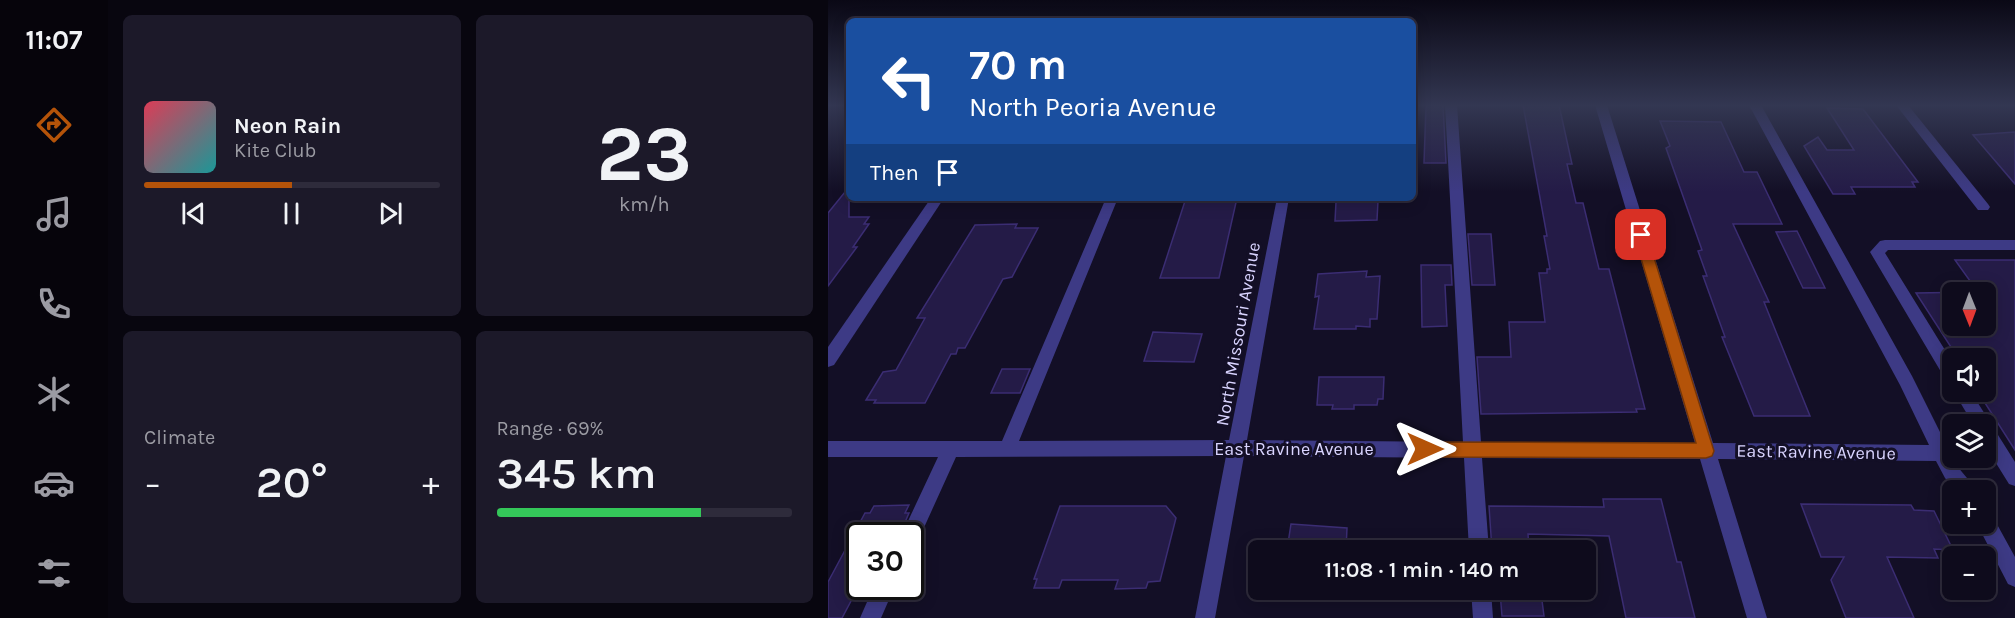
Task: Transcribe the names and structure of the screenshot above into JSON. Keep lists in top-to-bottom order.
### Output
{
  "streets": {
    "street": ["North Missouri Avenue", "East Ravine Avenue"]
  },
  "crossings": [
    ["North Missouri Avenue", "East Ravine Avenue"]
  ],
  "north": "bottom",
  "page": {
    "tabs": "11:07",
    "tile": [
      ["23", "km/h"],
      "Climate",
      ["Range · 69%", "345 km"]
    ],
    "turn": ["70 m", "North Peoria Avenue"],
    "song": ["Neon Rain", "Kite Club"],
    "then": "Then",
    "map_buttons": ["+", "−"],
    "heat": ["−", "20°", "+"],
    "limit": "30",
    "trip": "11:08 · 1 min · 140 m"
  }
}
